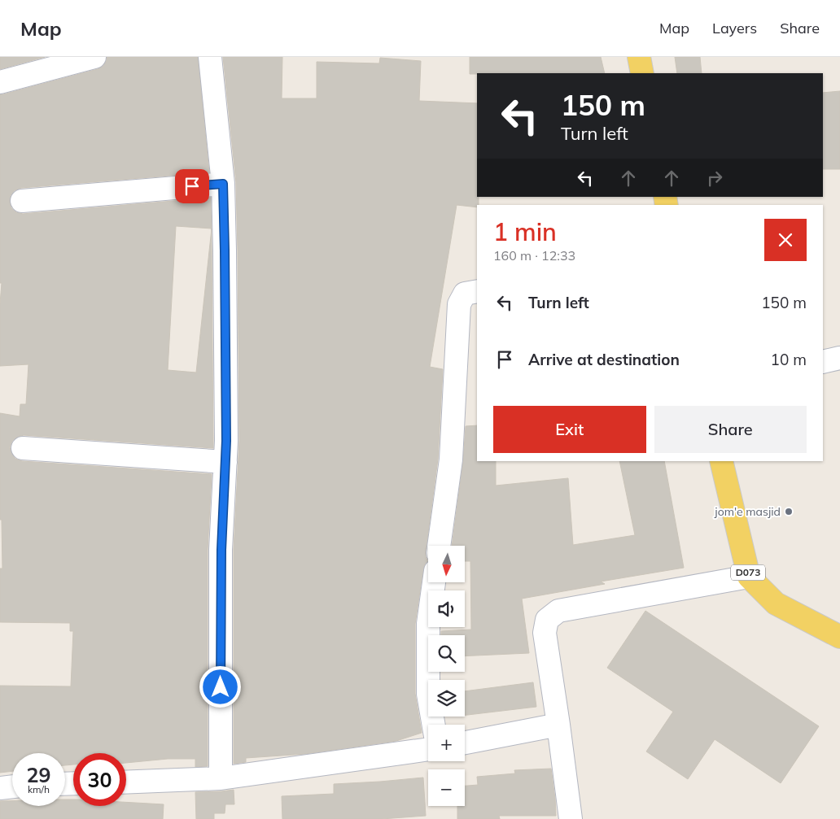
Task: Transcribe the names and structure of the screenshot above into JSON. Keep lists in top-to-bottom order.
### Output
{
  "streets": {
    "main road": ["D073"]
  },
  "places": ["jom'e masjid"],
  "north": "bottom",
  "page": {
    "header": "Map",
    "nav": ["Map", "Layers", "Share"],
    "turn": ["150 m", "Turn left"],
    "heading": ["1 min", "160 m · 12:33"],
    "list": [
      {
        "name": "Turn left",
        "value": "150 m"
      },
      {
        "name": "Arrive at destination",
        "value": "10 m"
      }
    ],
    "buttons": ["Exit", "Share"],
    "map_buttons": ["+", "−"],
    "speed": "29 km/h",
    "limit": "30"
  }
}
